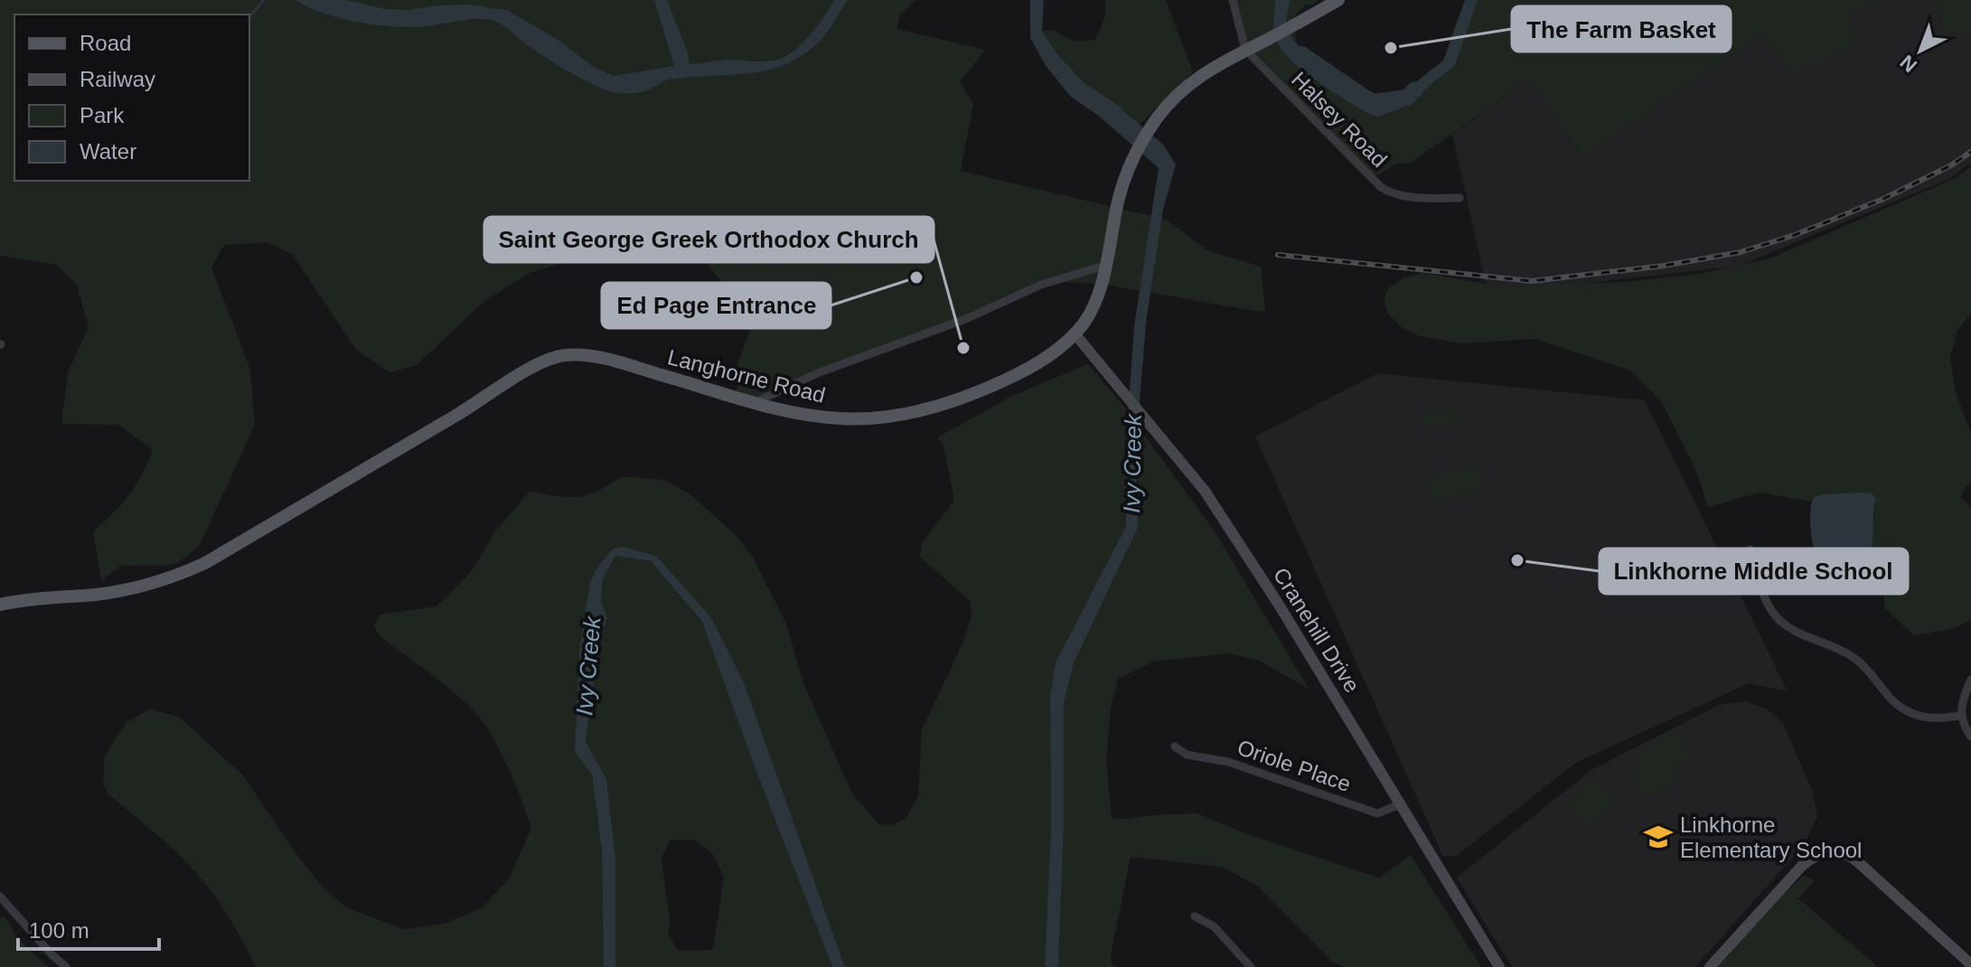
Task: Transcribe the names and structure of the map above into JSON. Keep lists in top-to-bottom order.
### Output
{
  "streets": {
    "main road": ["Langhorne Road", "Cranehill Drive"],
    "street": ["Halsey Road", "Oriole Place"]
  },
  "crossings": [
    ["Halsey Road", "Langhorne Road"],
    ["Langhorne Road", "Cranehill Drive"],
    ["Cranehill Drive", "Oriole Place"]
  ],
  "water": ["Ivy Creek"],
  "places": {
    "other": [
      "The Farm Basket",
      "Ed Page Entrance",
      "Saint George Greek Orthodox Church",
      "Linkhorne Middle School"
    ],
    "school or university": ["Linkhorne Elementary School"]
  },
  "legend": [
    "Road",
    "Railway",
    "Park",
    "Water"
  ],
  "scale_bar": "100 m",
  "north": "bottom left"
}
